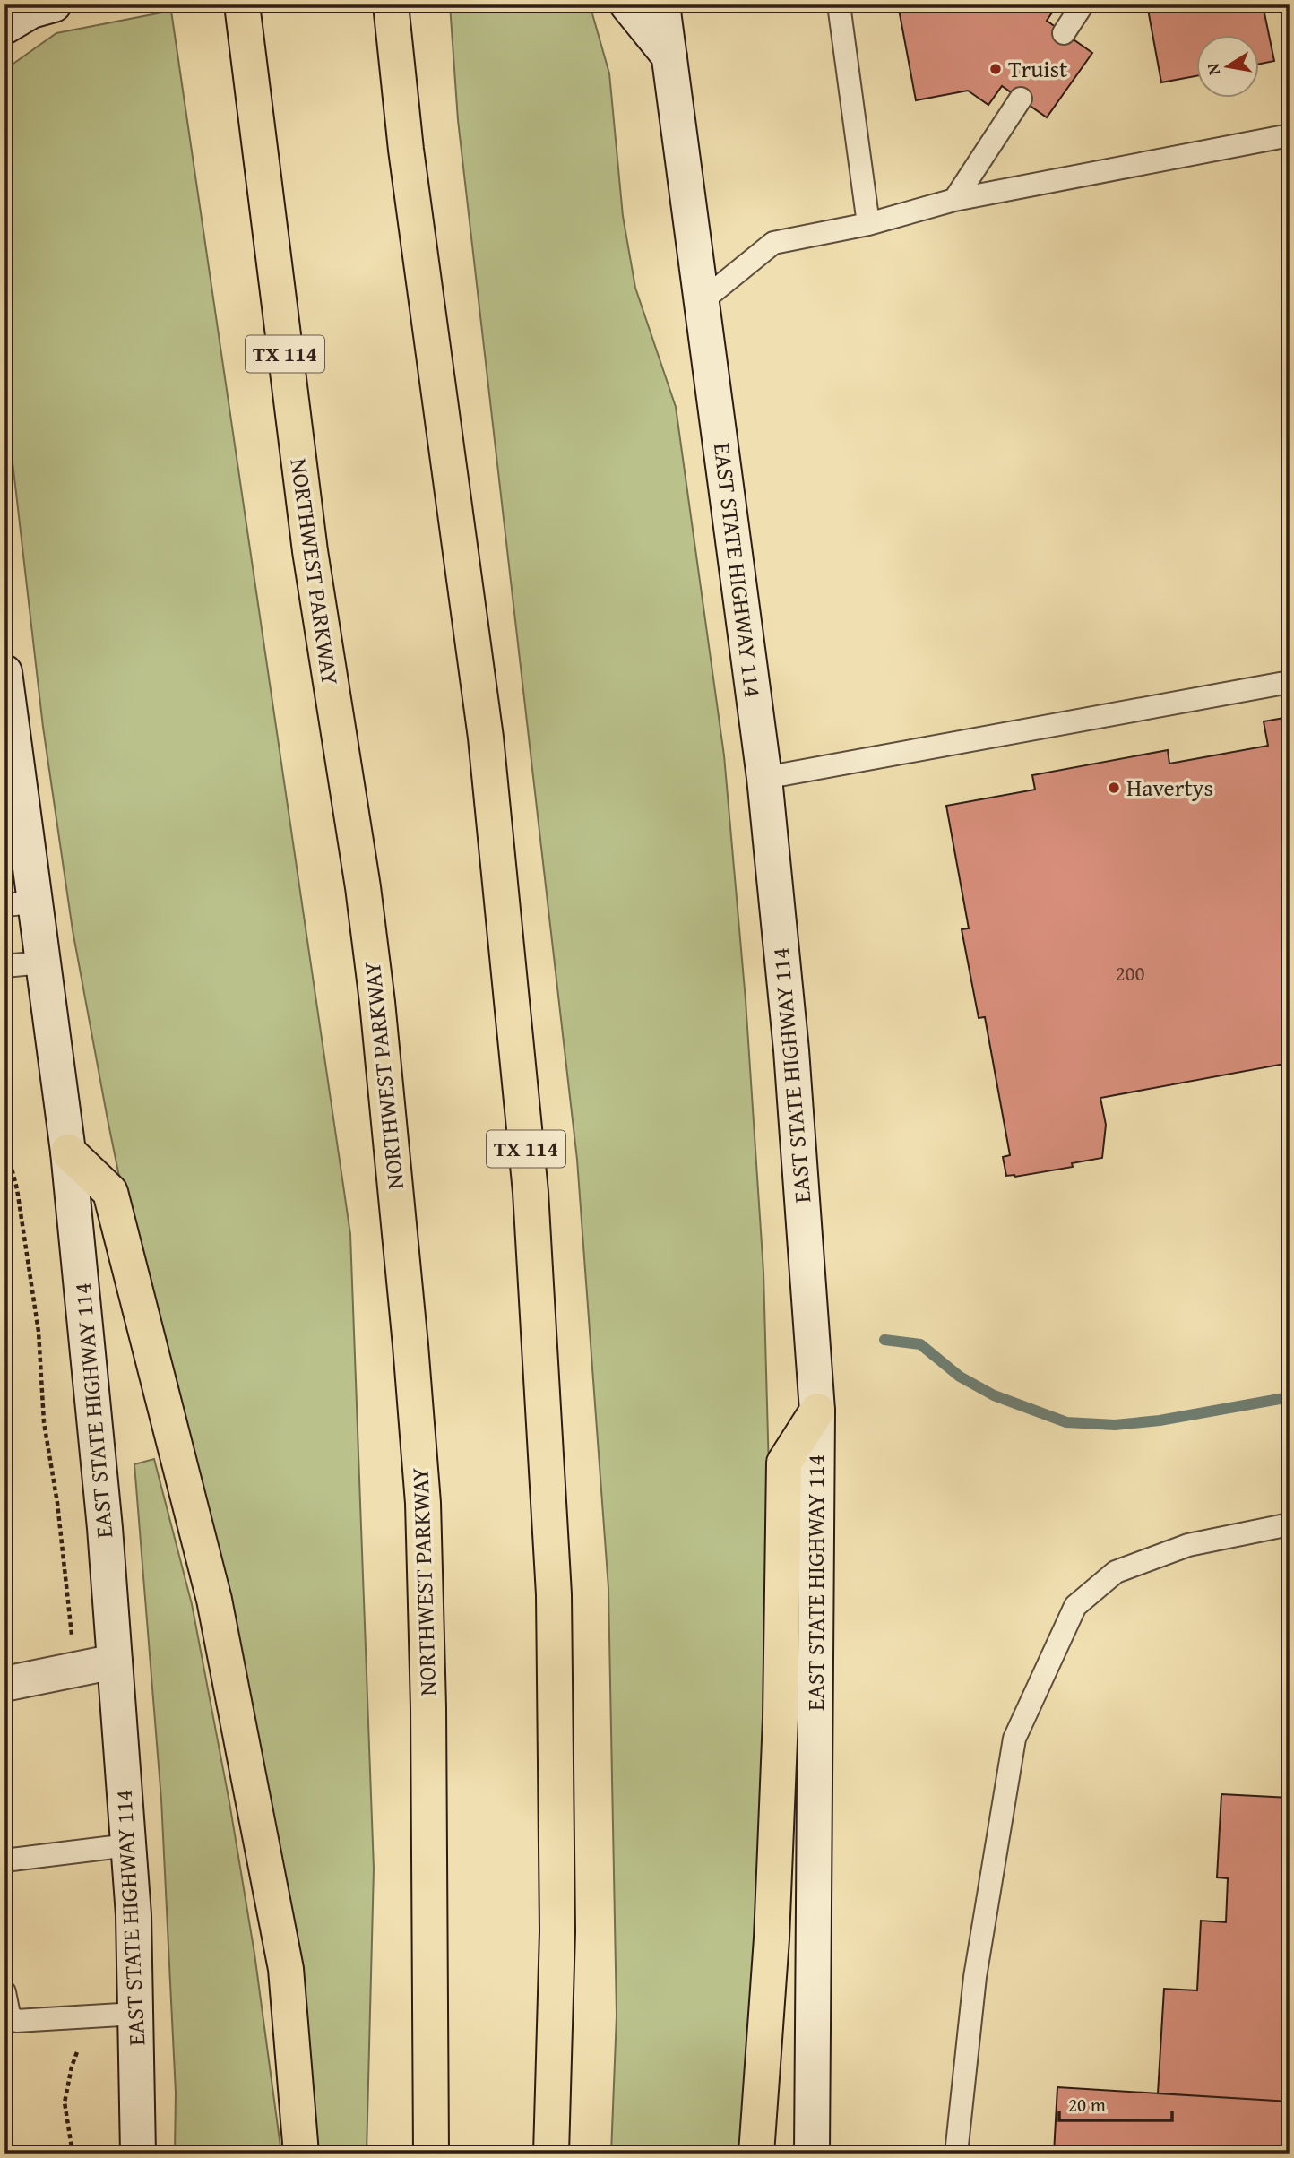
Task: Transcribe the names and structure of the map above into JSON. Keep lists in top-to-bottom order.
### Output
{
  "streets": {
    "highway": ["TX 114", "NORTHWEST PARKWAY"],
    "main road": ["EAST STATE HIGHWAY 114"]
  },
  "places": ["Truist", "Havertys"],
  "house_numbers": ["200"],
  "scale_bar": "20 m",
  "north": "left"
}
